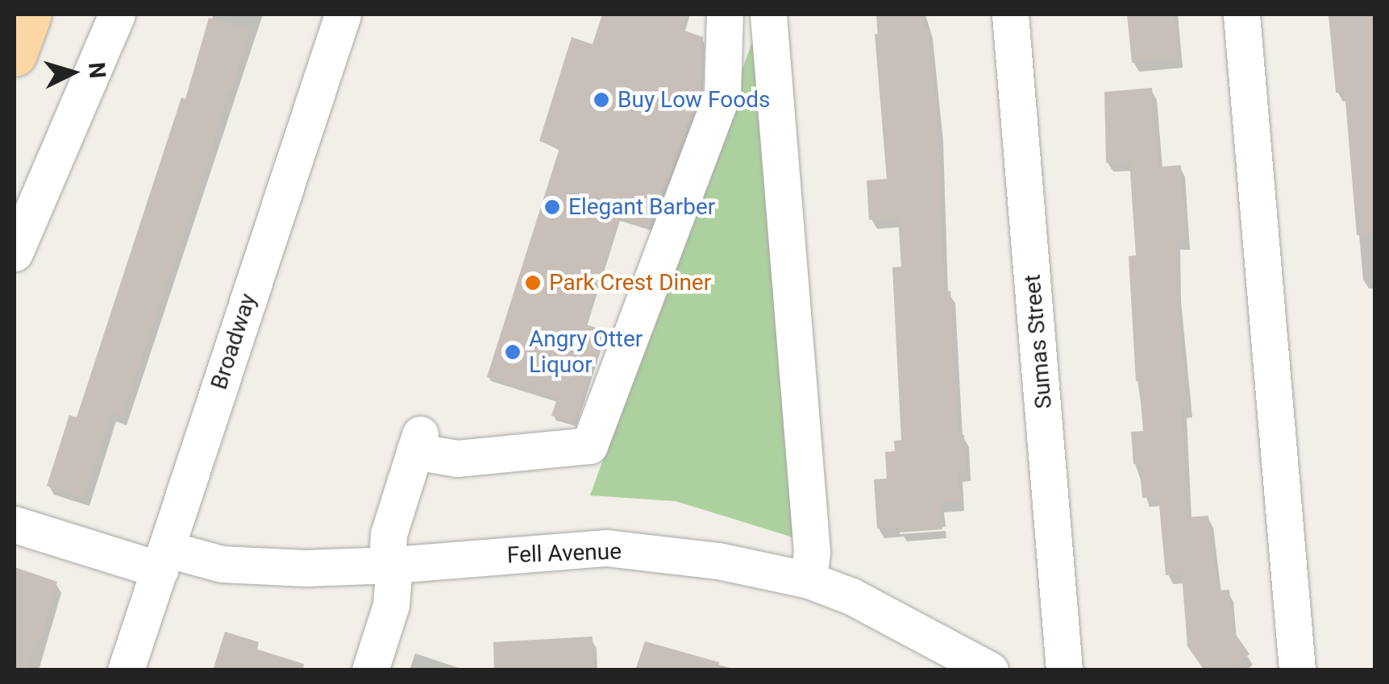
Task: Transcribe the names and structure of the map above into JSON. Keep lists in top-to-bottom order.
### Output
{
  "streets": {
    "street": ["Broadway", "Sumas Street", "Fell Avenue"]
  },
  "crossings": [
    ["Broadway", "Fell Avenue"]
  ],
  "places": [
    "Buy Low Foods",
    "Elegant Barber",
    "Park Crest Diner",
    "Angry Otter Liquor"
  ],
  "north": "right"
}
